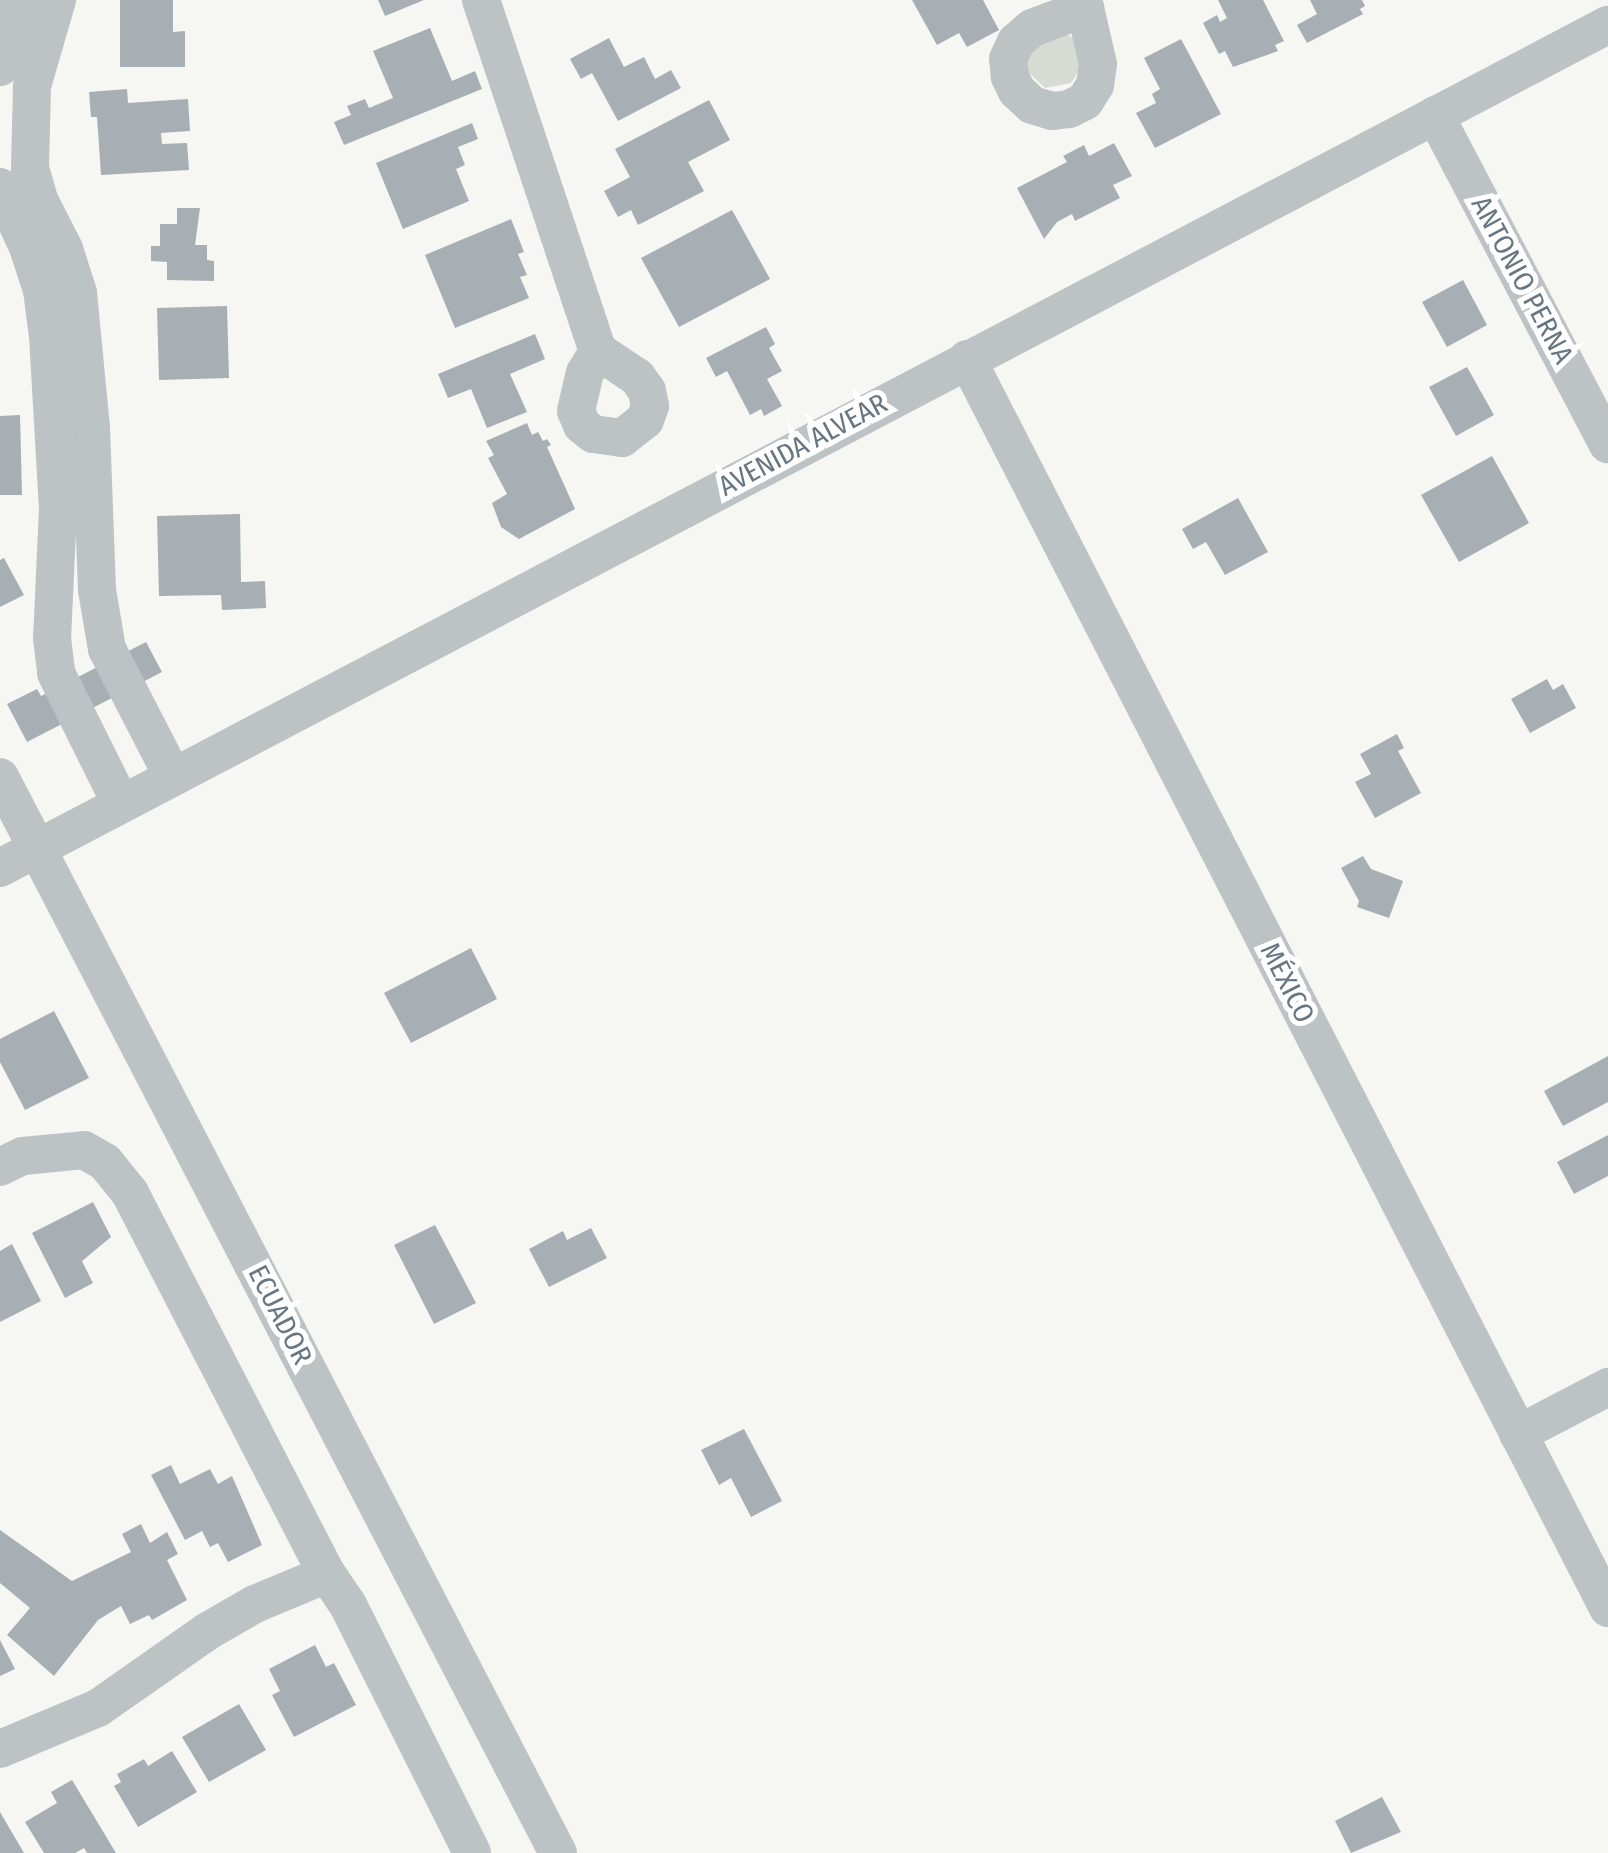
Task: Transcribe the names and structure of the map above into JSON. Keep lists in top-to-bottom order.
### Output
{
  "streets": {
    "street": [
      "ANTONIO PERNA",
      "AVENIDA ALVEAR",
      "MÉXICO",
      "ECUADOR"
    ]
  },
  "crossings": [
    ["ANTONIO PERNA", "AVENIDA ALVEAR"],
    ["AVENIDA ALVEAR", "MÉXICO"],
    ["AVENIDA ALVEAR", "ECUADOR"]
  ]
}
